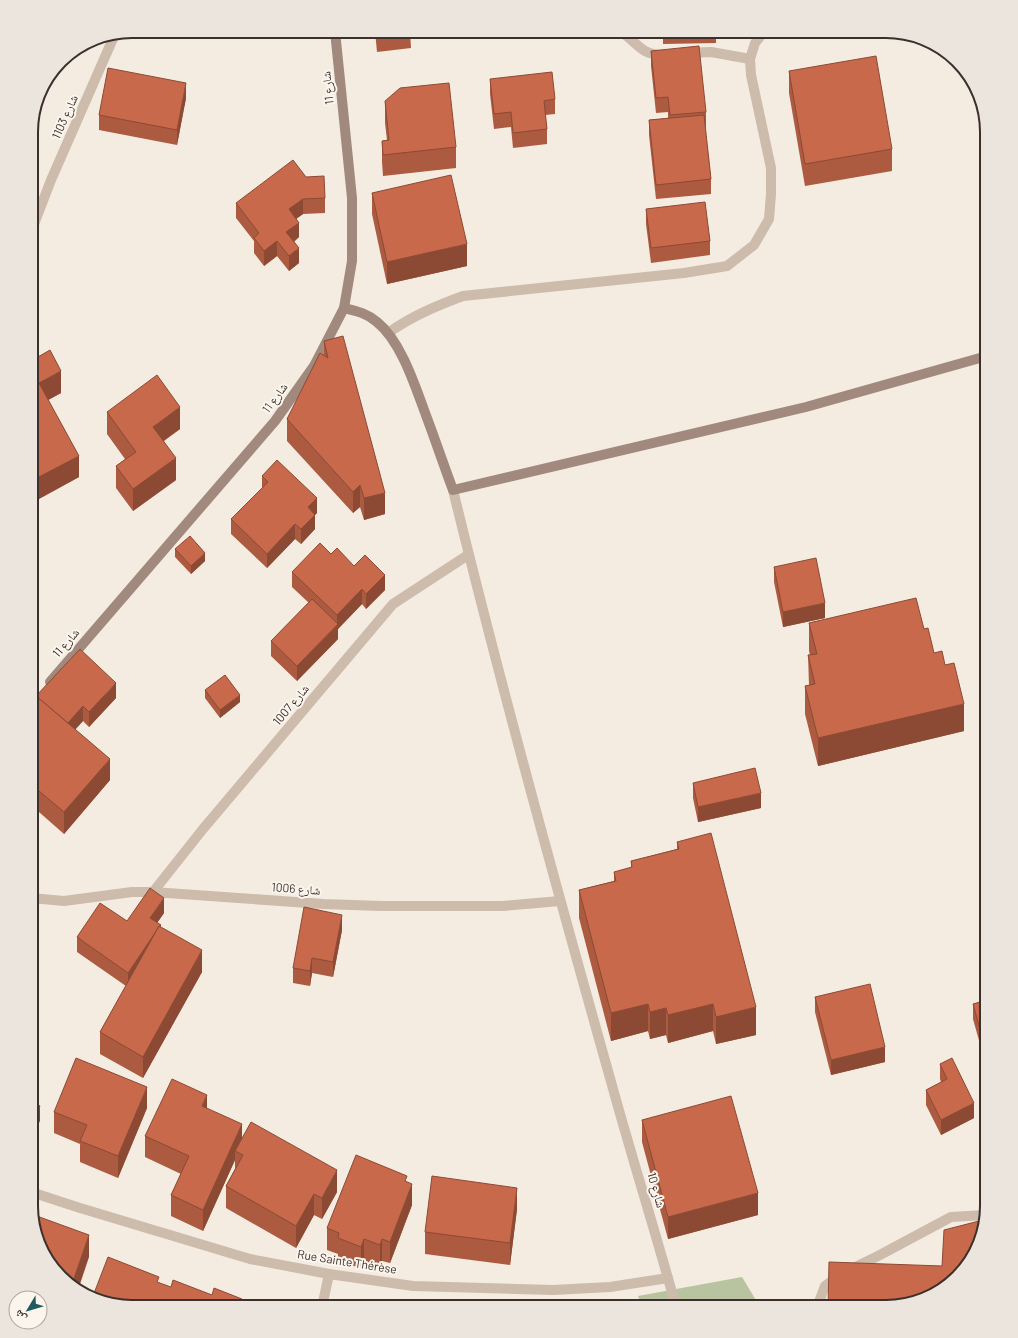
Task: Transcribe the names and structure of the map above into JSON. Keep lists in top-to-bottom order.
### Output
{
  "streets": {
    "street": [
      "شارع 11",
      "شارع 1103",
      "شارع 1007",
      "شارع 1006",
      "شارع 10",
      "Rue Sainte Thérèse"
    ]
  },
  "crossings": [
    ["شارع 1007", "شارع 1006"],
    ["شارع 1007", "شارع 10"],
    ["شارع 1006", "شارع 10"],
    ["شارع 10", "Rue Sainte Thérèse"]
  ],
  "north": "bottom left"
}
